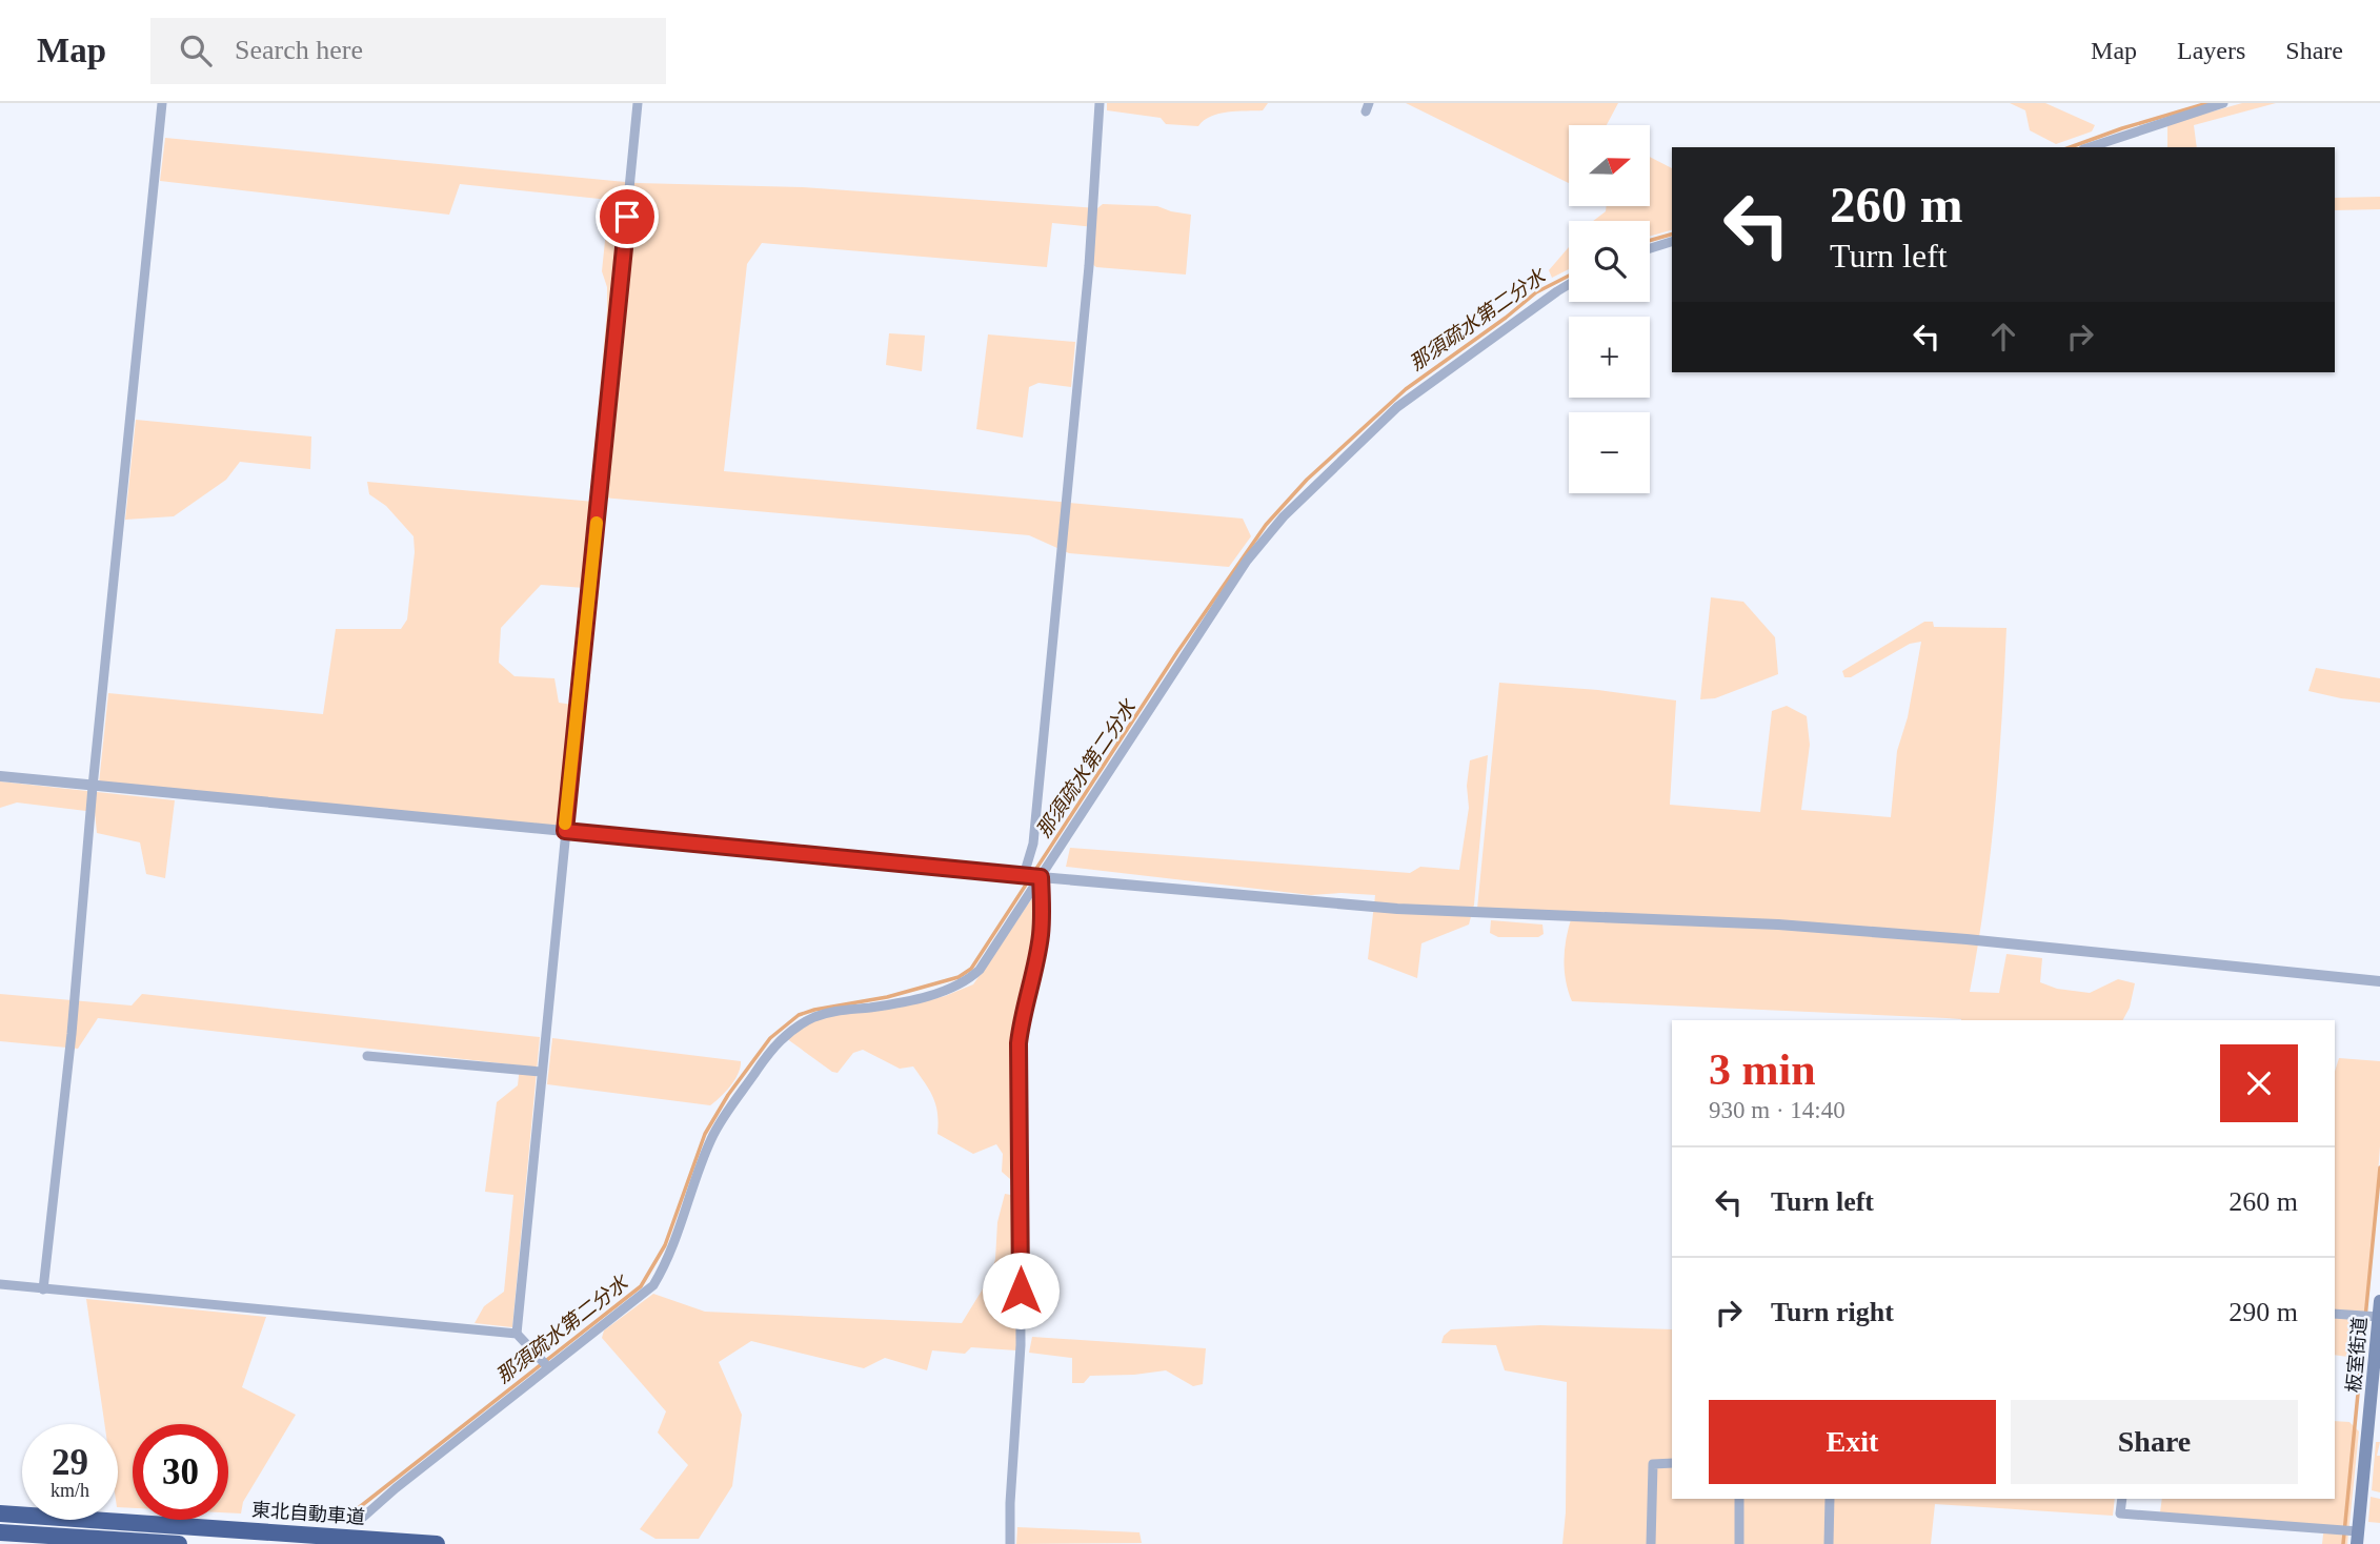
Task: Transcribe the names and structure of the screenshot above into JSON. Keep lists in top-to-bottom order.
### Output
{
  "streets": {
    "highway": ["東北自動車道"],
    "main road": ["板室街道"]
  },
  "water": ["那須疏水第二分水"],
  "north": "right",
  "page": {
    "header": "Map",
    "search": "Search here",
    "nav": ["Map", "Layers", "Share"],
    "map_buttons": ["+", "−"],
    "turn": ["260 m", "Turn left"],
    "heading": ["3 min", "930 m · 14:40"],
    "list": [
      {
        "name": "Turn left",
        "value": "260 m"
      },
      {
        "name": "Turn right",
        "value": "290 m"
      }
    ],
    "buttons": ["Exit", "Share"],
    "speed": "29 km/h",
    "limit": "30"
  }
}
